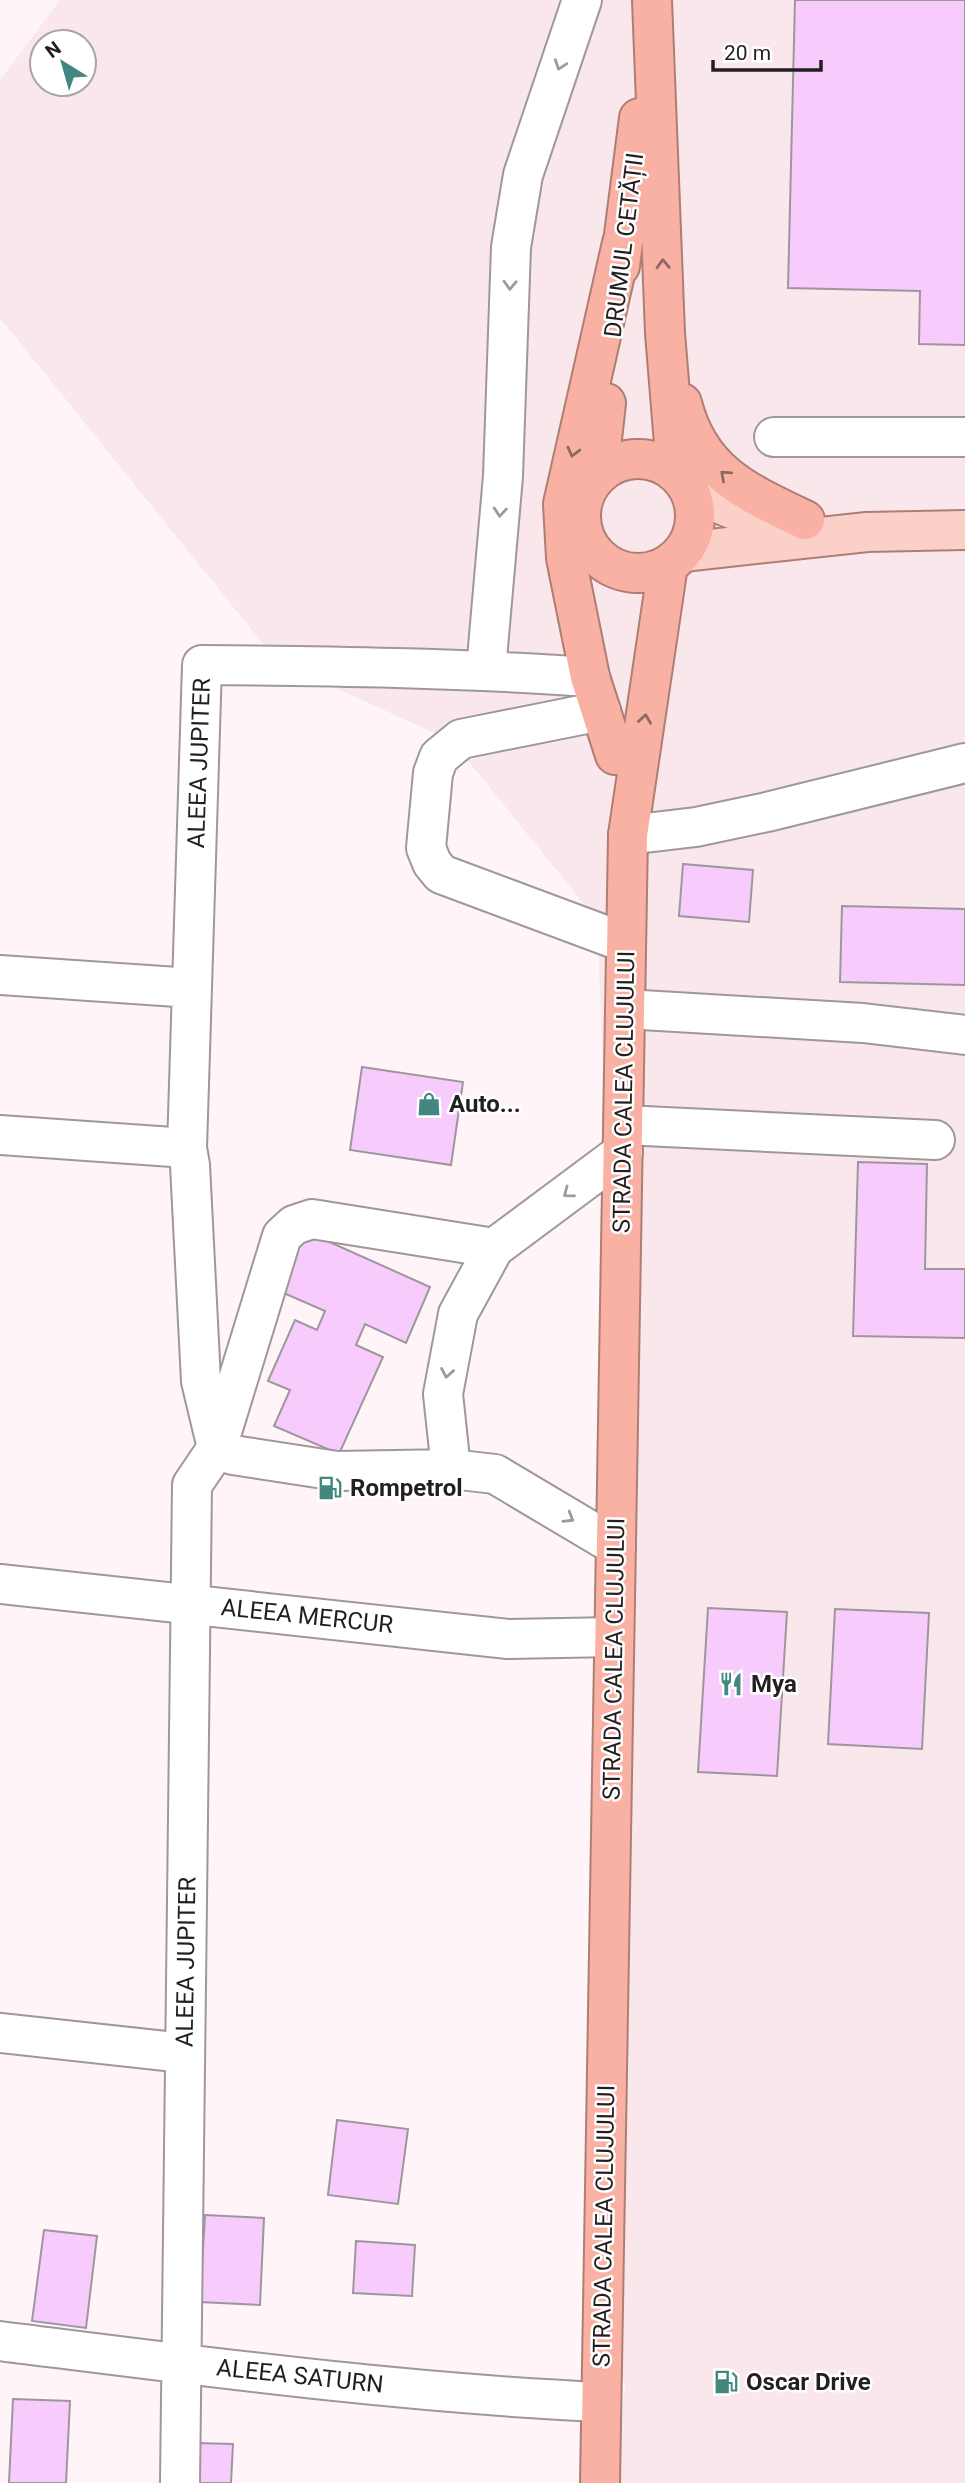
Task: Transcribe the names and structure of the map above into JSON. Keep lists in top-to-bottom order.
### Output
{
  "streets": {
    "highway": ["DRUMUL CETĂȚII", "STRADA CALEA CLUJULUI"],
    "street": ["ALEEA JUPITER", "ALEEA MERCUR", "ALEEA SATURN"]
  },
  "crossings": [
    ["DRUMUL CETĂȚII", "STRADA CALEA CLUJULUI"],
    ["ALEEA JUPITER", "ALEEA MERCUR"],
    ["ALEEA JUPITER", "ALEEA SATURN"],
    ["STRADA CALEA CLUJULUI", "ALEEA MERCUR"],
    ["STRADA CALEA CLUJULUI", "ALEEA SATURN"]
  ],
  "places": {
    "shop": ["Auto..."],
    "fuel station": ["Rompetrol", "Oscar Drive"],
    "restaurant": ["Mya"]
  },
  "scale_bar": "20 m",
  "north": "top left"
}
